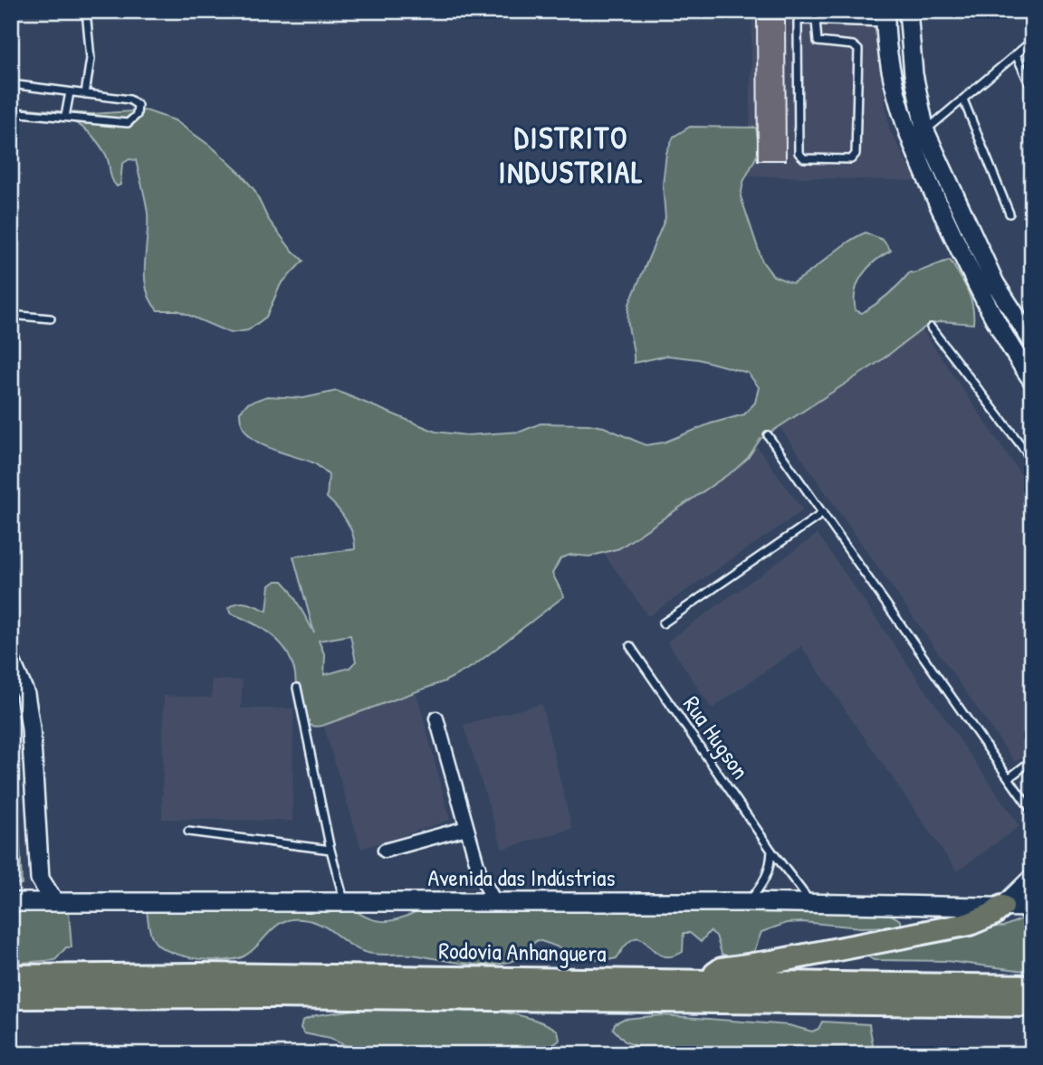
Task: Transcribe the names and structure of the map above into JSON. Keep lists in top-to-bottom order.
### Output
{
  "streets": {
    "highway": ["Rodovia Anhanguera"],
    "street": ["Avenida das Indústrias"],
    "lane": ["Rua Hugson"]
  },
  "crossings": [
    ["Rua Hugson", "Avenida das Indústrias"]
  ],
  "districts": ["DISTRITO INDUSTRIAL"]
}
